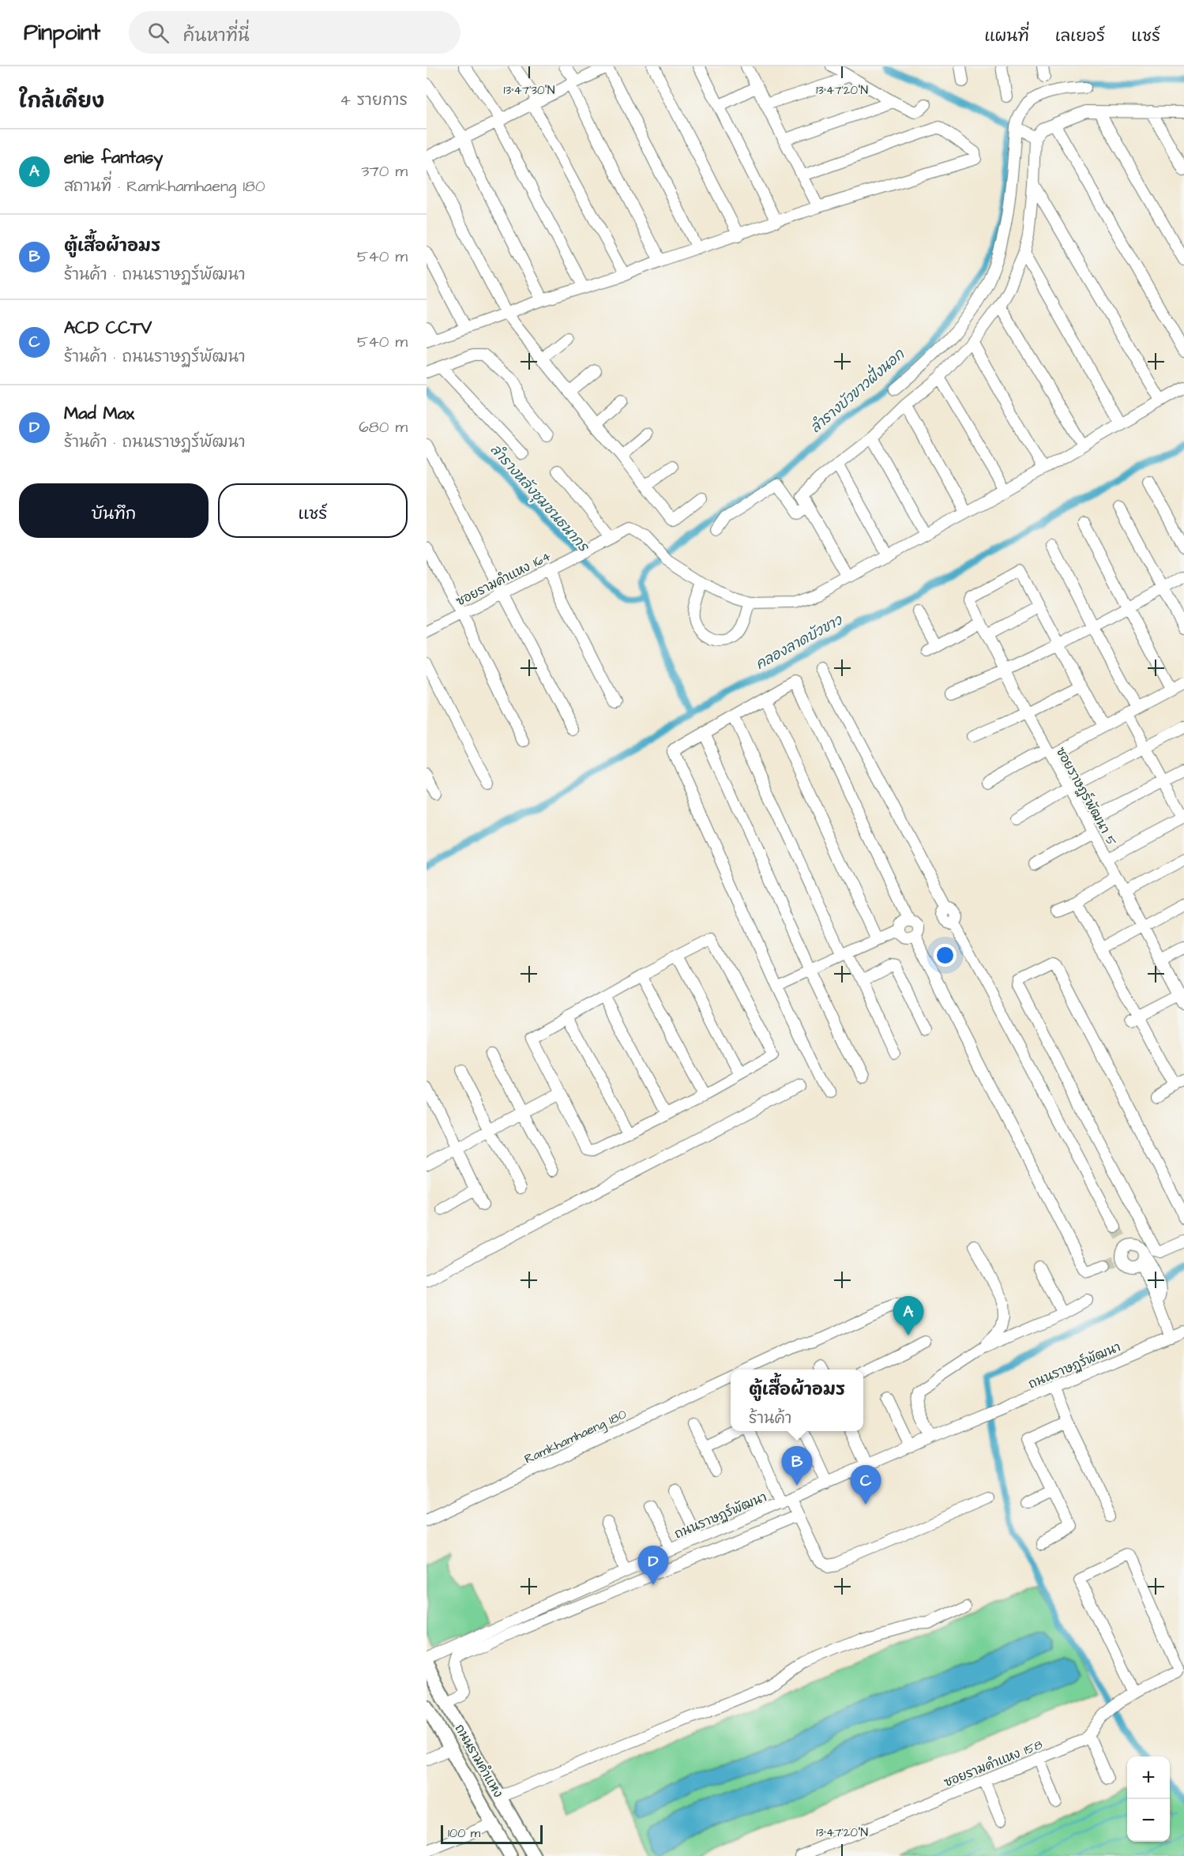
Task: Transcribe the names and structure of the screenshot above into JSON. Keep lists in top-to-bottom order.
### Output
{
  "streets": {
    "main road": ["ถนนรามคำแหง"],
    "street": [
      "ซอยรามคำแหง 164",
      "ซอยราษฎร์พัฒนา 5",
      "ถนนราษฏร์พัฒนา",
      "Ramkhamhaeng 180",
      "ซอยรามคำแหง 158"
    ]
  },
  "water": ["ลำรางบัวขาวฝั่งนอก", "ลำรางหลังชุมชนธนากร", "คลองลาดบัวขาว"],
  "scale_bar": "100 m",
  "page": {
    "header": "Pinpoint",
    "search": "ค้นหาที่นี่",
    "nav": ["แผนที่", "เลเยอร์", "แชร์"],
    "heading": ["ใกล้เคียง", "4 รายการ"],
    "list": [
      {
        "mark": "A",
        "name": "enie fantasy",
        "note": "สถานที่ · Ramkhamhaeng 180",
        "value": "370 m"
      },
      {
        "mark": "B",
        "name": "ตู้เสื้อผ้าอมร",
        "note": "ร้านค้า · ถนนราษฏร์พัฒนา",
        "value": "540 m"
      },
      {
        "mark": "C",
        "name": "ACD CCTV",
        "note": "ร้านค้า · ถนนราษฏร์พัฒนา",
        "value": "540 m"
      },
      {
        "mark": "D",
        "name": "Mad Max",
        "note": "ร้านค้า · ถนนราษฏร์พัฒนา",
        "value": "680 m"
      }
    ],
    "buttons": ["บันทึก", "แชร์"],
    "pins": [
      "A",
      "B",
      "C",
      "D"
    ],
    "popup": ["ตู้เสื้อผ้าอมร", "ร้านค้า"],
    "map_buttons": ["+", "−"],
    "scale": "100 m"
  },
  "coordinates": ["13°47'30\"N", "13°47'20\"N"]
}
